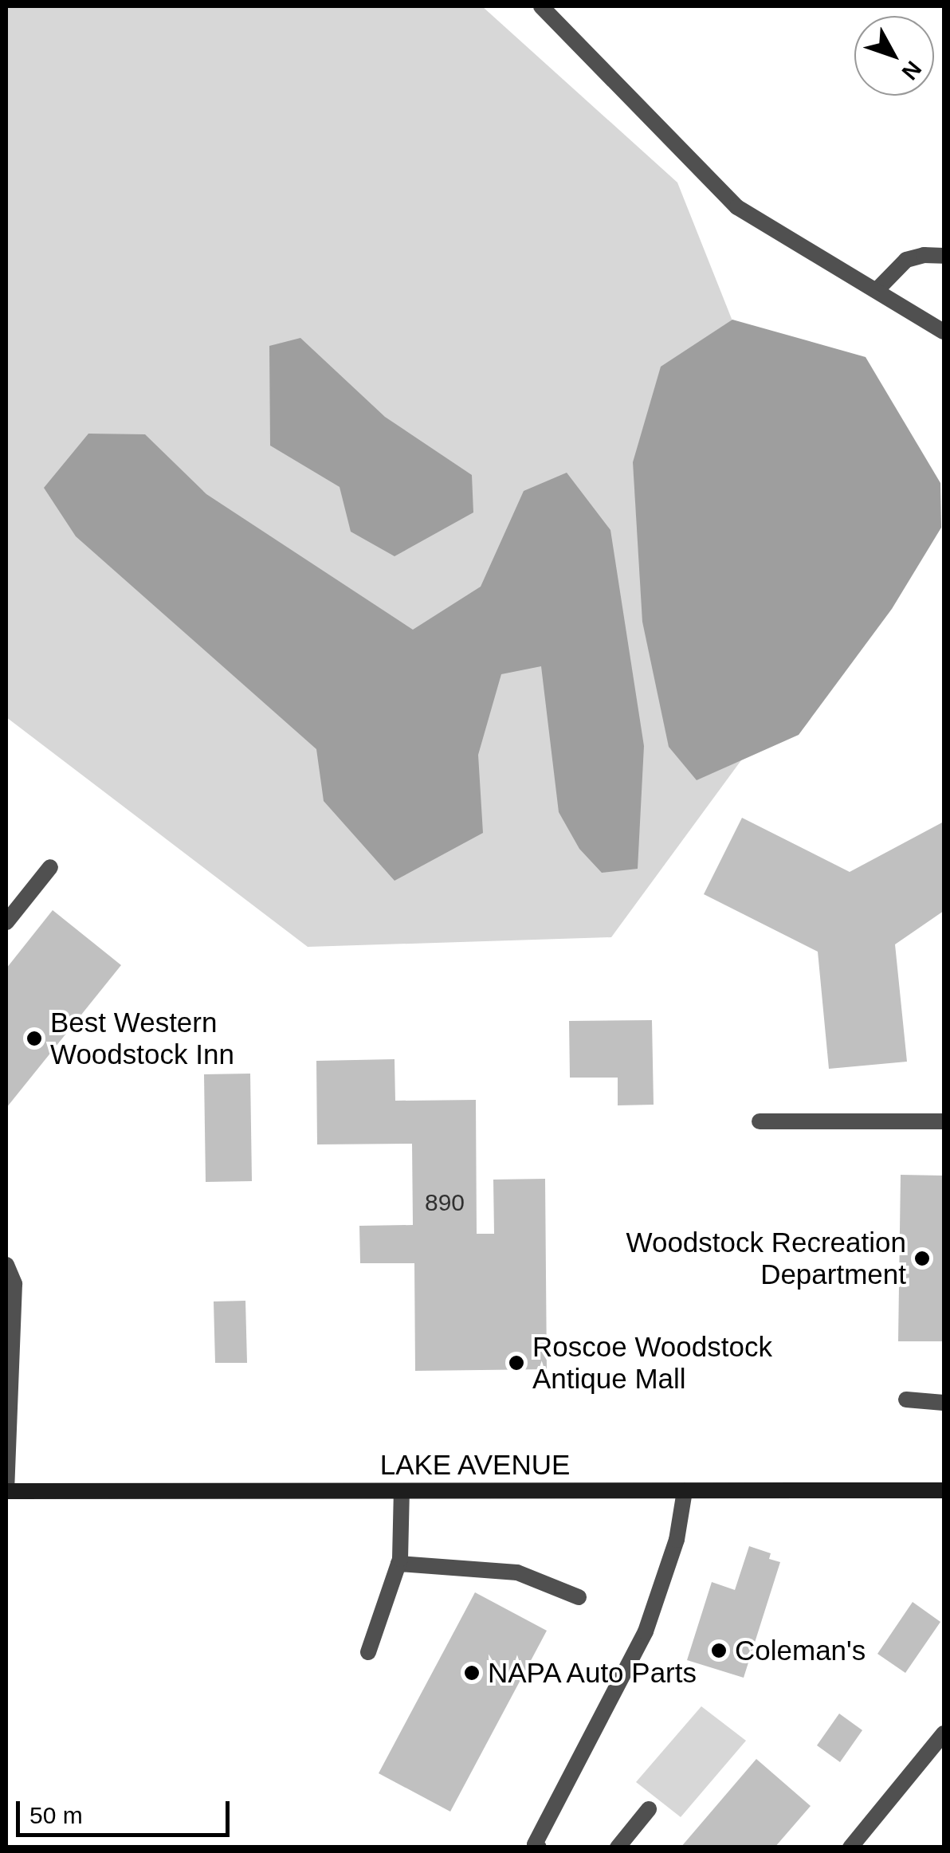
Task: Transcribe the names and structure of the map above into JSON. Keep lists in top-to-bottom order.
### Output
{
  "streets": {
    "street": ["LAKE AVENUE"]
  },
  "places": [
    "Best Western Woodstock Inn",
    "Woodstock Recreation Department",
    "Roscoe Woodstock Antique Mall",
    "Coleman's",
    "NAPA Auto Parts"
  ],
  "house_numbers": ["890"],
  "scale_bar": "50 m",
  "north": "bottom right"
}
